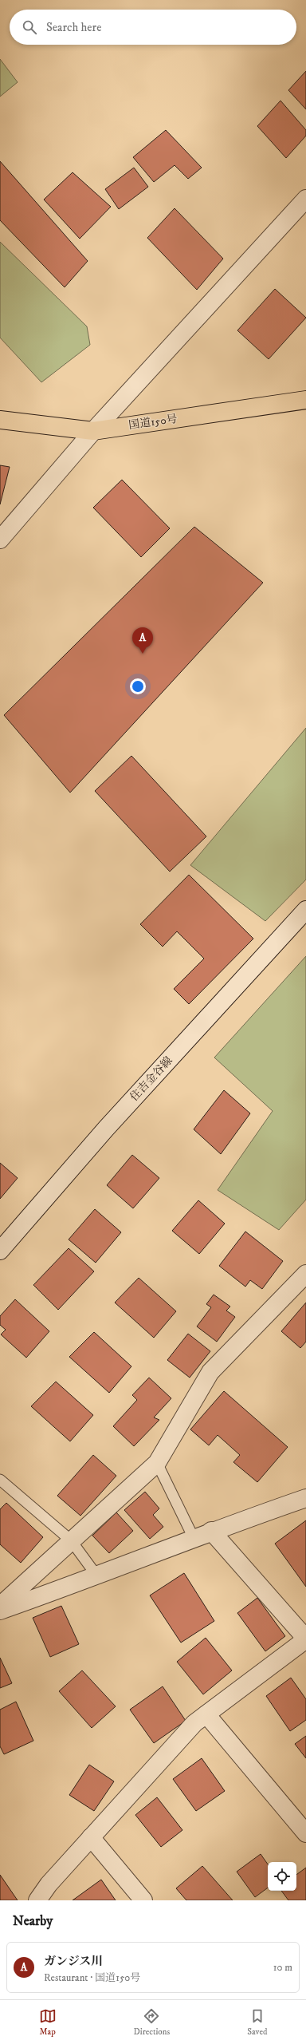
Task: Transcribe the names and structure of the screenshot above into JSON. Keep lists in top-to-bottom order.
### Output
{
  "streets": {
    "highway": ["国道150号"],
    "street": ["住吉金谷線"]
  },
  "page": {
    "search": "Search here",
    "pins": "A",
    "heading": "Nearby",
    "list": [
      {
        "mark": "A",
        "name": "ガンジス川",
        "note": "Restaurant · 国道150号",
        "value": "10 m"
      }
    ],
    "nav": ["Map", "Directions", "Saved"]
  }
}
